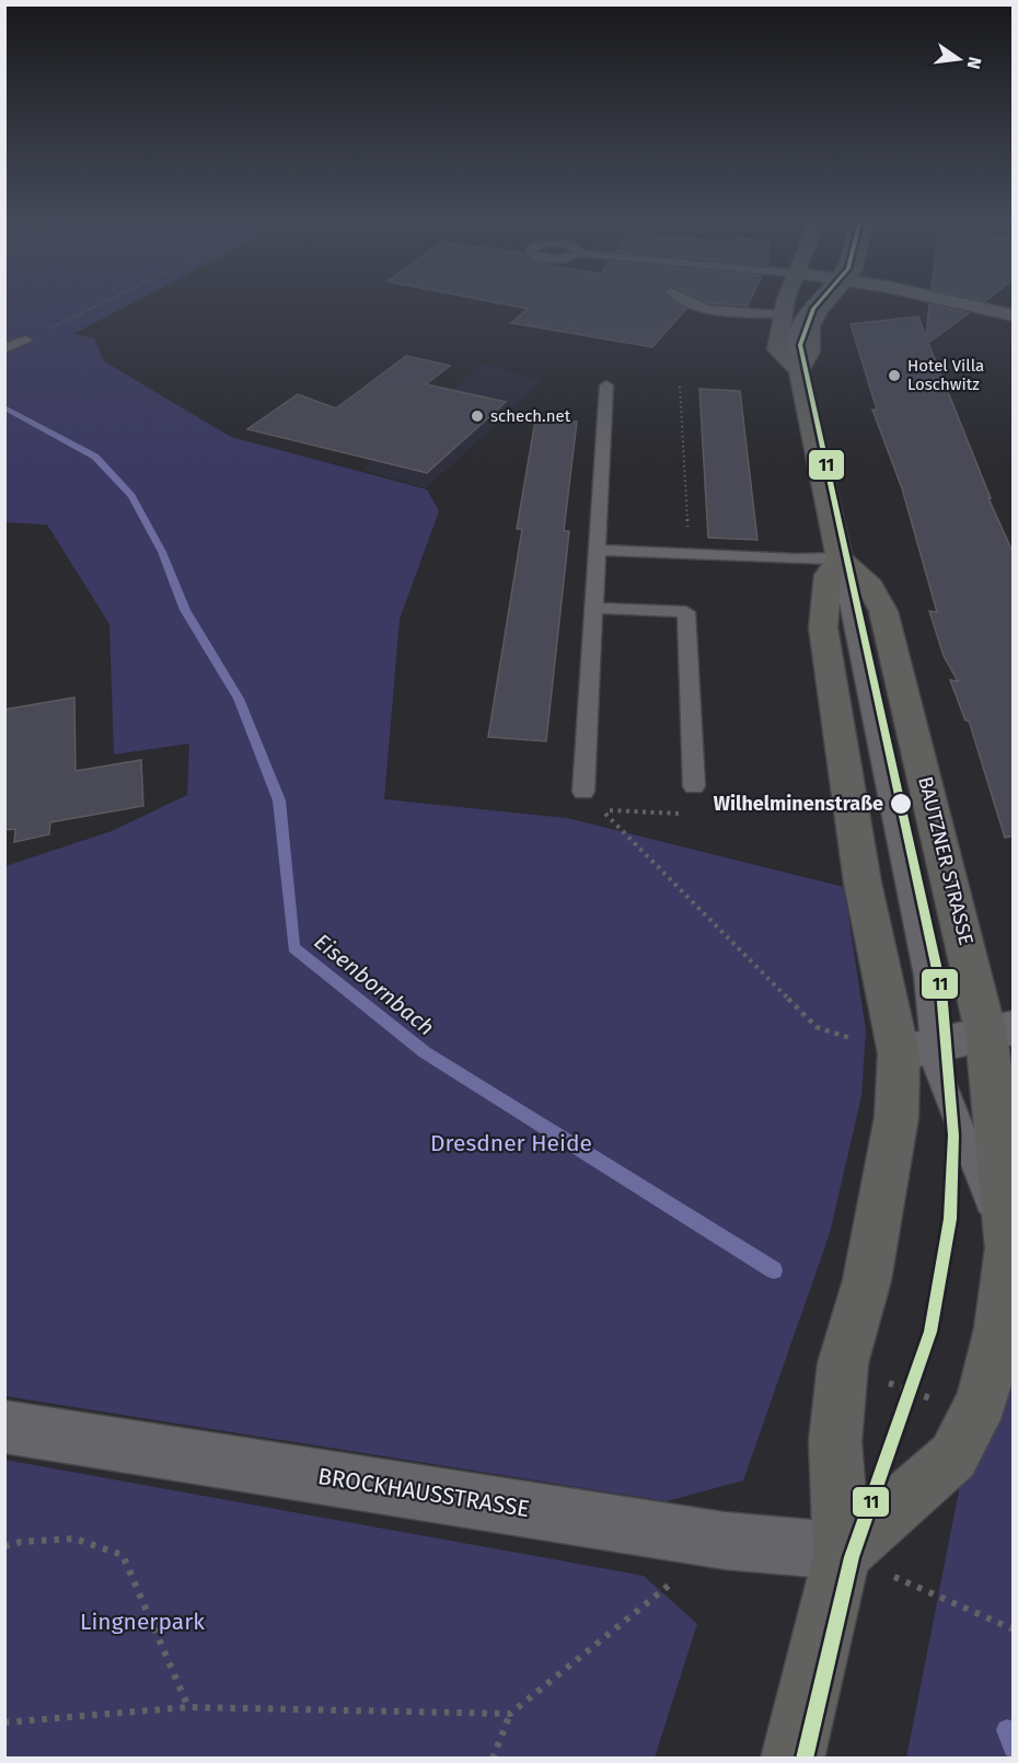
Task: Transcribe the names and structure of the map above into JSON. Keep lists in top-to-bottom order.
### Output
{
  "streets": {
    "main road": ["BAUTZNER STRASSE"],
    "street": ["BROCKHAUSSTRASSE"]
  },
  "crossings": [
    ["BAUTZNER STRASSE", "BROCKHAUSSTRASSE"]
  ],
  "water": ["Eisenbornbach"],
  "parks": ["Dresdner Heide", "Lingnerpark"],
  "places": ["Hotel Villa Loschwitz", "schech.net", "Wilhelminenstraße"],
  "lines": ["transit line 11"],
  "north": "right"
}
